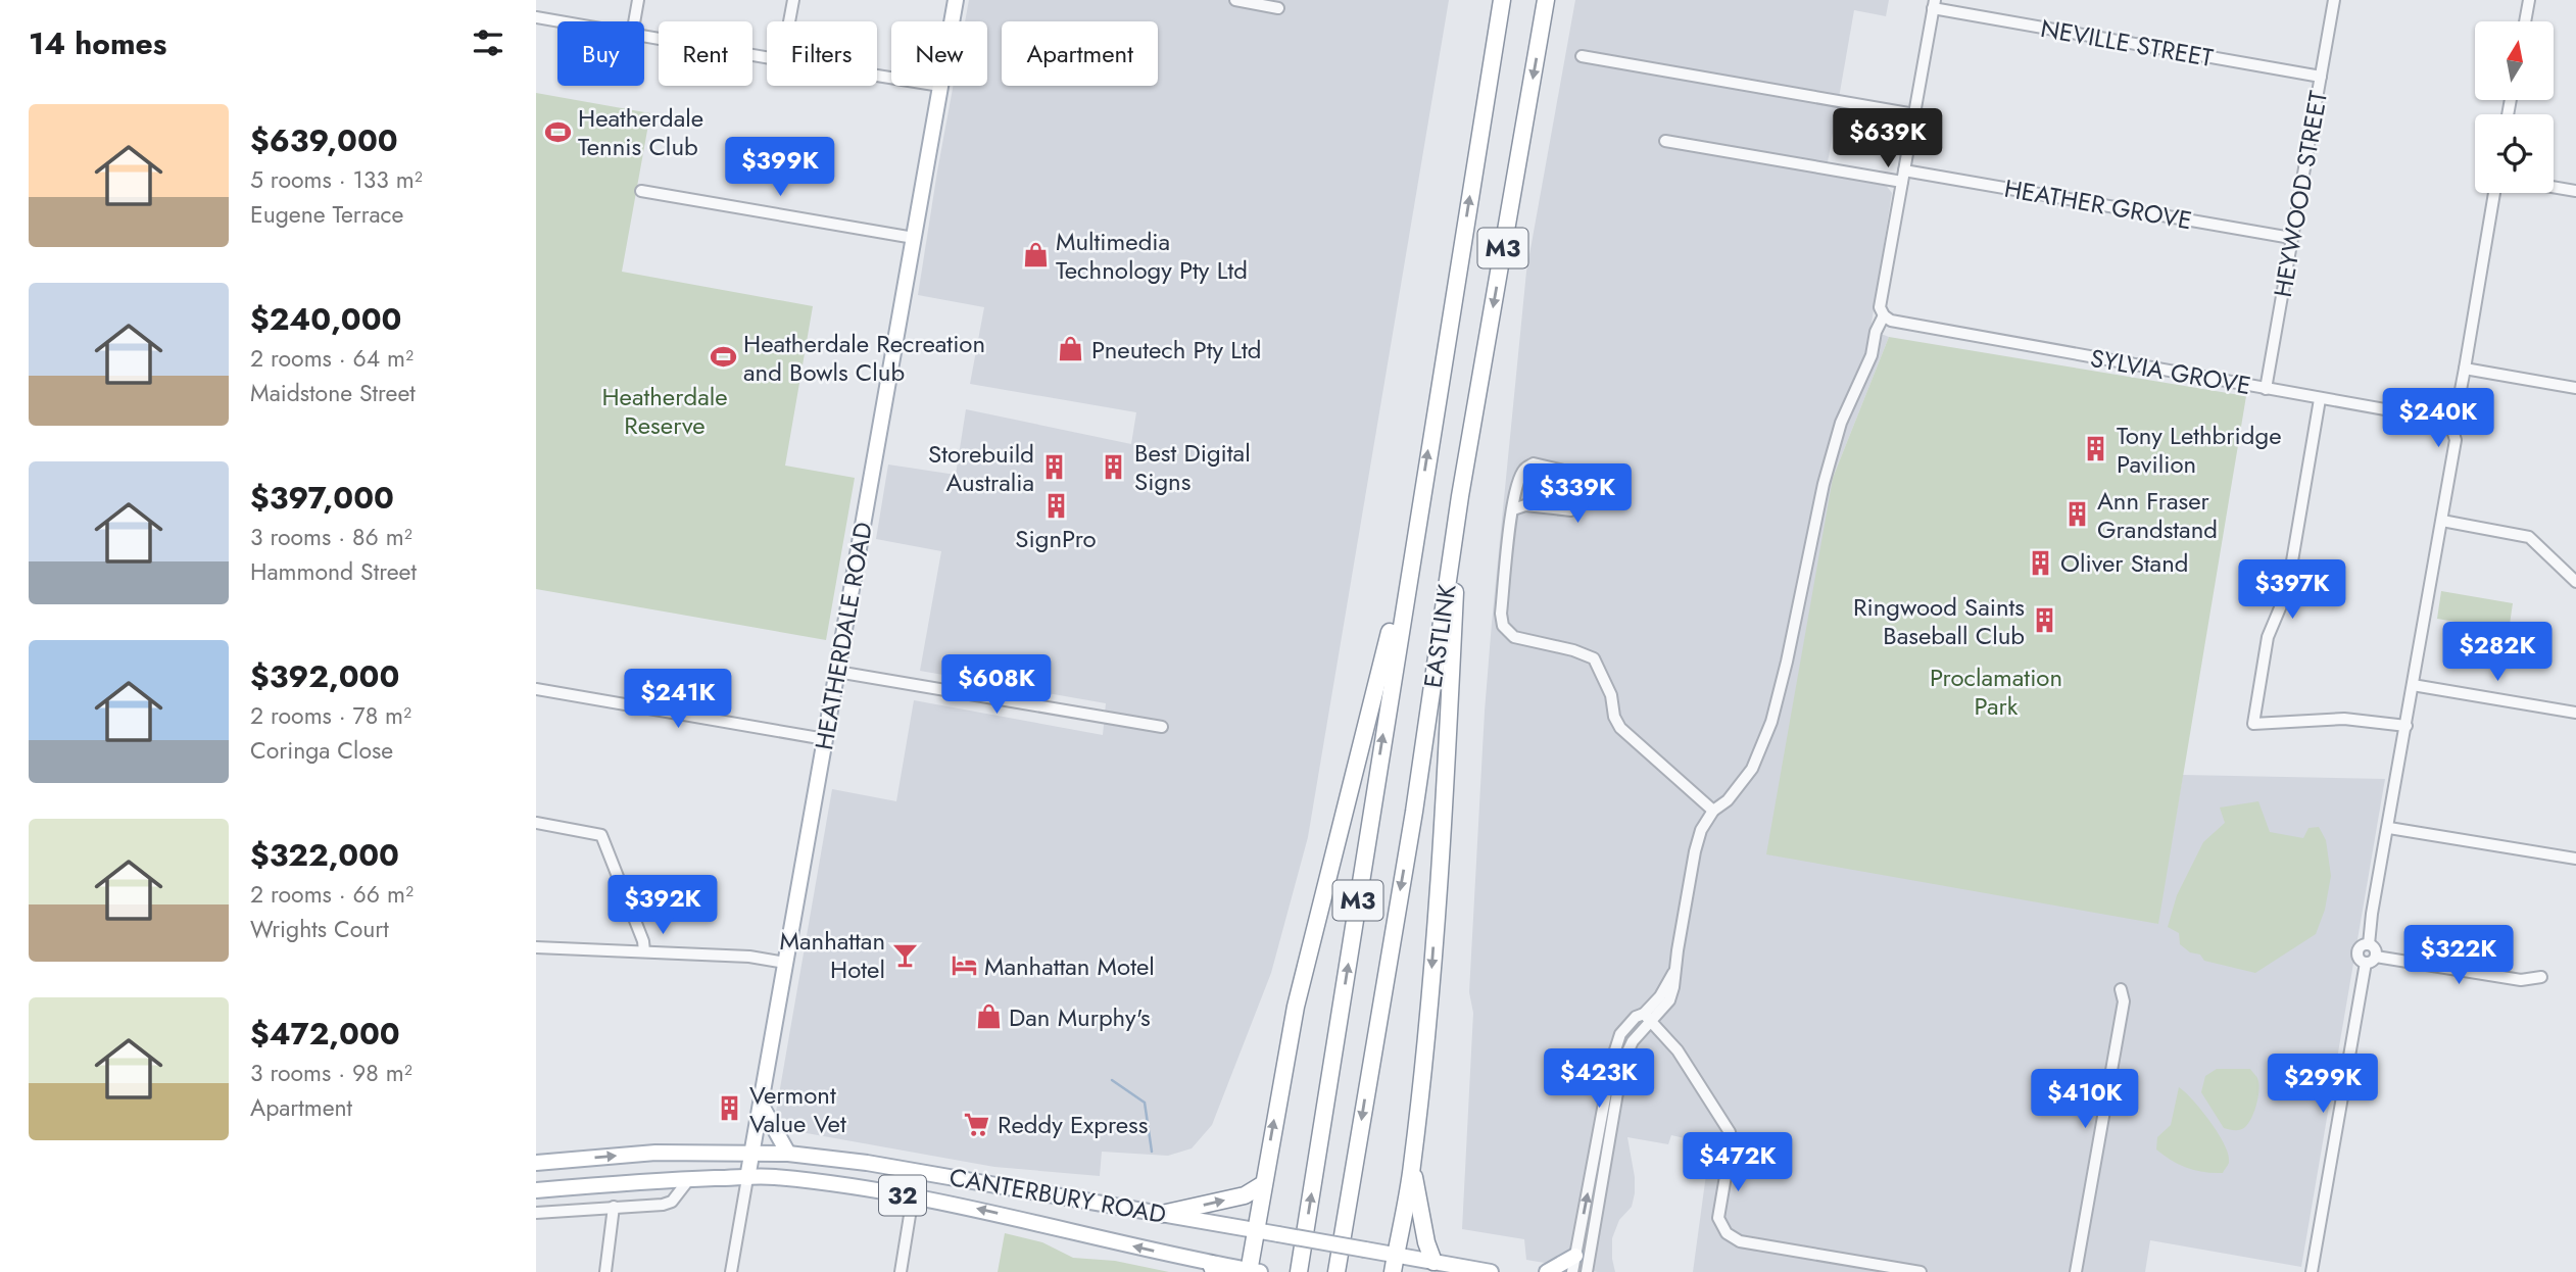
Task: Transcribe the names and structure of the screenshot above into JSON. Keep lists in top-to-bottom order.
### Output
{
  "streets": {
    "highway": ["M3", "EASTLINK"],
    "main road": ["HEATHERDALE ROAD", "32", "CANTERBURY ROAD"],
    "street": [
      "NEVILLE STREET",
      "HEYWOOD STREET",
      "HEATHER GROVE",
      "SYLVIA GROVE"
    ]
  },
  "crossings": [
    ["NEVILLE STREET", "HEYWOOD STREET"],
    ["HEYWOOD STREET", "HEATHER GROVE"],
    ["HEYWOOD STREET", "SYLVIA GROVE"],
    ["HEATHERDALE ROAD", "CANTERBURY ROAD"]
  ],
  "parks": ["Heatherdale Reserve", "Proclamation Park"],
  "places": {
    "sports": ["Heatherdale Tennis Club", "Heatherdale Recreation and Bowls Club"],
    "shop": ["Multimedia Technology Pty Ltd", "Pneutech Pty Ltd", "Dan Murphy's"],
    "building": [
      "Tony Lethbridge Pavilion",
      "Best Digital Signs",
      "Storebuild Australia",
      "SignPro",
      "Ann Fraser Grandstand",
      "Oliver Stand",
      "Ringwood Saints Baseball Club",
      "Vermont Value Vet"
    ],
    "bar": ["Manhattan Hotel"],
    "hotel": ["Manhattan Motel"],
    "supermarket": ["Reddy Express"]
  },
  "north": "top",
  "page": {
    "heading": "14 homes",
    "chip": [
      "Buy",
      "Rent",
      "Filters",
      "New",
      "Apartment"
    ],
    "list": [
      {
        "name": "$639,000",
        "note": "5 rooms · 133 m² · Eugene Terrace"
      },
      {
        "name": "$240,000",
        "note": "2 rooms · 64 m² · Maidstone Street"
      },
      {
        "name": "$397,000",
        "note": "3 rooms · 86 m² · Hammond Street"
      },
      {
        "name": "$392,000",
        "note": "2 rooms · 78 m² · Coringa Close"
      },
      {
        "name": "$322,000",
        "note": "2 rooms · 66 m² · Wrights Court"
      },
      {
        "name": "$472,000",
        "note": "3 rooms · 98 m² · Apartment"
      }
    ],
    "price": [
      "$639K",
      "$399K",
      "$240K",
      "$339K",
      "$397K",
      "$282K",
      "$608K",
      "$241K",
      "$392K",
      "$322K",
      "$423K",
      "$299K",
      "$410K",
      "$472K"
    ]
  }
}
